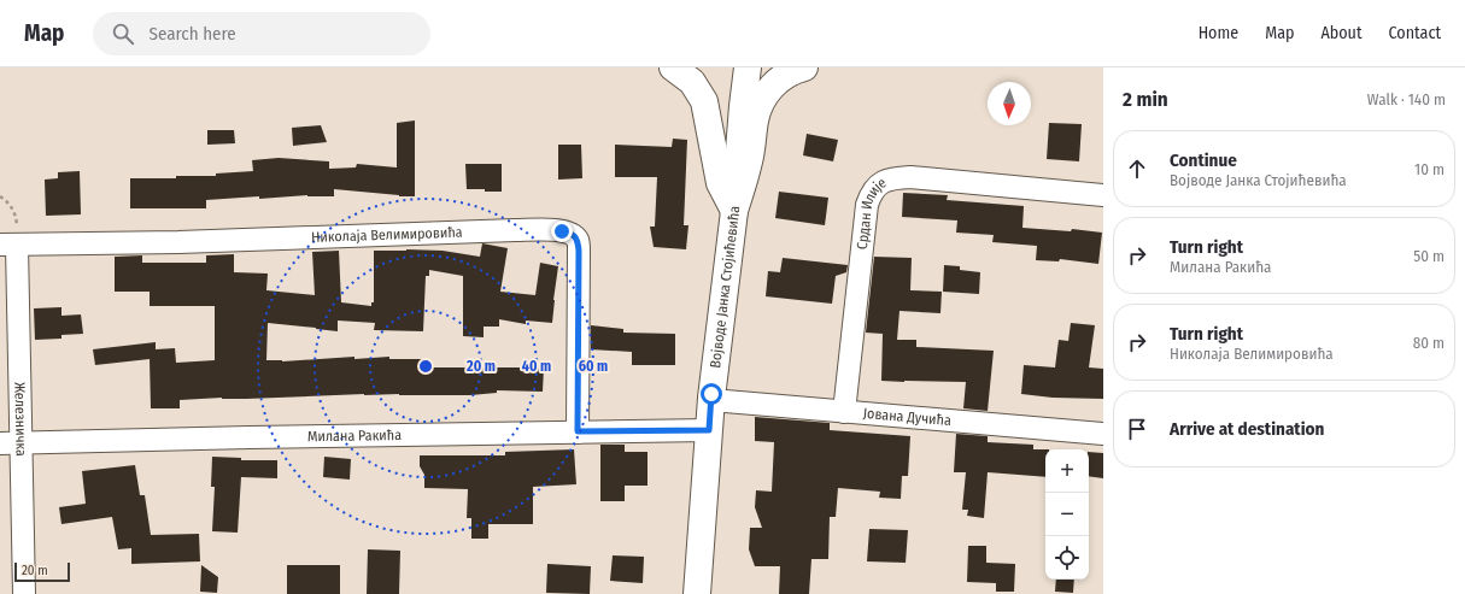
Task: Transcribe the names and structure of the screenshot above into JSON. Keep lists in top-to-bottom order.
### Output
{
  "streets": {
    "street": [
      "Срдан Илије",
      "Николаја Велимировића",
      "Војводе Јанка Стојићевића",
      "Јована Дучића",
      "Железничка",
      "Милана Ракића"
    ]
  },
  "crossings": [
    ["Срдан Илије", "Јована Дучића"],
    ["Николаја Велимировића", "Железничка"],
    ["Николаја Велимировића", "Милана Ракића"],
    ["Војводе Јанка Стојићевића", "Јована Дучића"],
    ["Војводе Јанка Стојићевића", "Милана Ракића"],
    ["Железничка", "Милана Ракића"]
  ],
  "scale_bar": "20 m",
  "north": "bottom",
  "page": {
    "header": "Map",
    "search": "Search here",
    "nav": [
      "Home",
      "Map",
      "About",
      "Contact"
    ],
    "heading": ["2 min", "Walk · 140 m"],
    "list": [
      ["Continue", "Војводе Јанка Стојићевића", "10 m"],
      ["Turn right", "Милана Ракића", "50 m"],
      ["Turn right", "Николаја Велимировића", "80 m"],
      "Arrive at destination"
    ],
    "map_buttons": ["+", "−"],
    "scale": "20 m"
  },
  "rings": ["20 m", "40 m", "60 m"]
}
